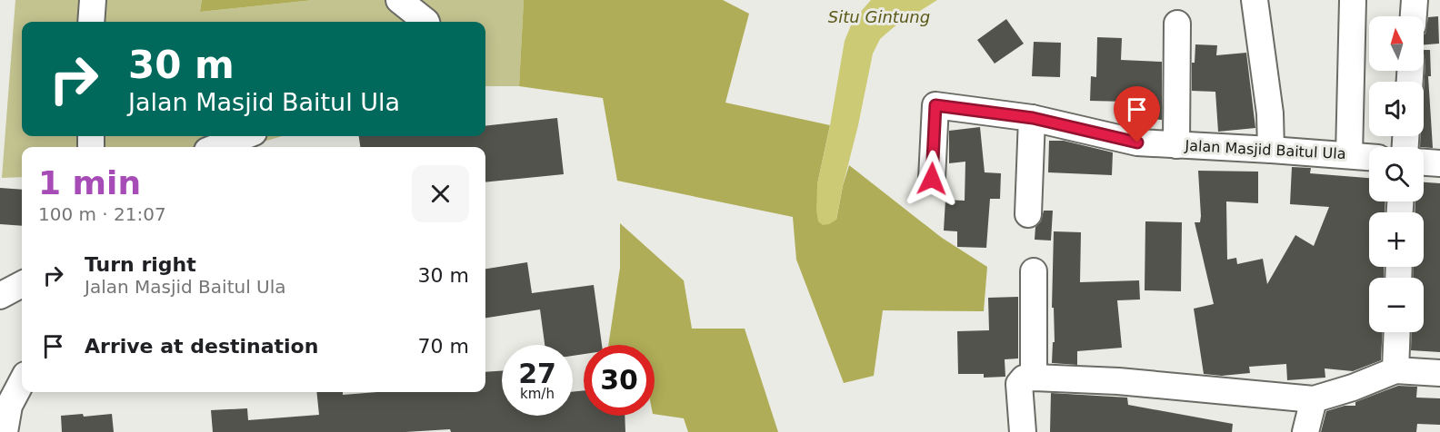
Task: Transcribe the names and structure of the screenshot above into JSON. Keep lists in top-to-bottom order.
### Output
{
  "streets": {
    "street": ["Jalan Masjid Baitul Ula"]
  },
  "water": ["Situ Gintung"],
  "north": "top",
  "page": {
    "map_buttons": ["+", "−"],
    "turn": ["30 m", "Jalan Masjid Baitul Ula"],
    "heading": ["1 min", "100 m · 21:07"],
    "list": [
      {
        "name": "Turn right",
        "note": "Jalan Masjid Baitul Ula",
        "value": "30 m"
      },
      {
        "name": "Arrive at destination",
        "value": "70 m"
      }
    ],
    "speed": "27 km/h",
    "limit": "30"
  }
}
